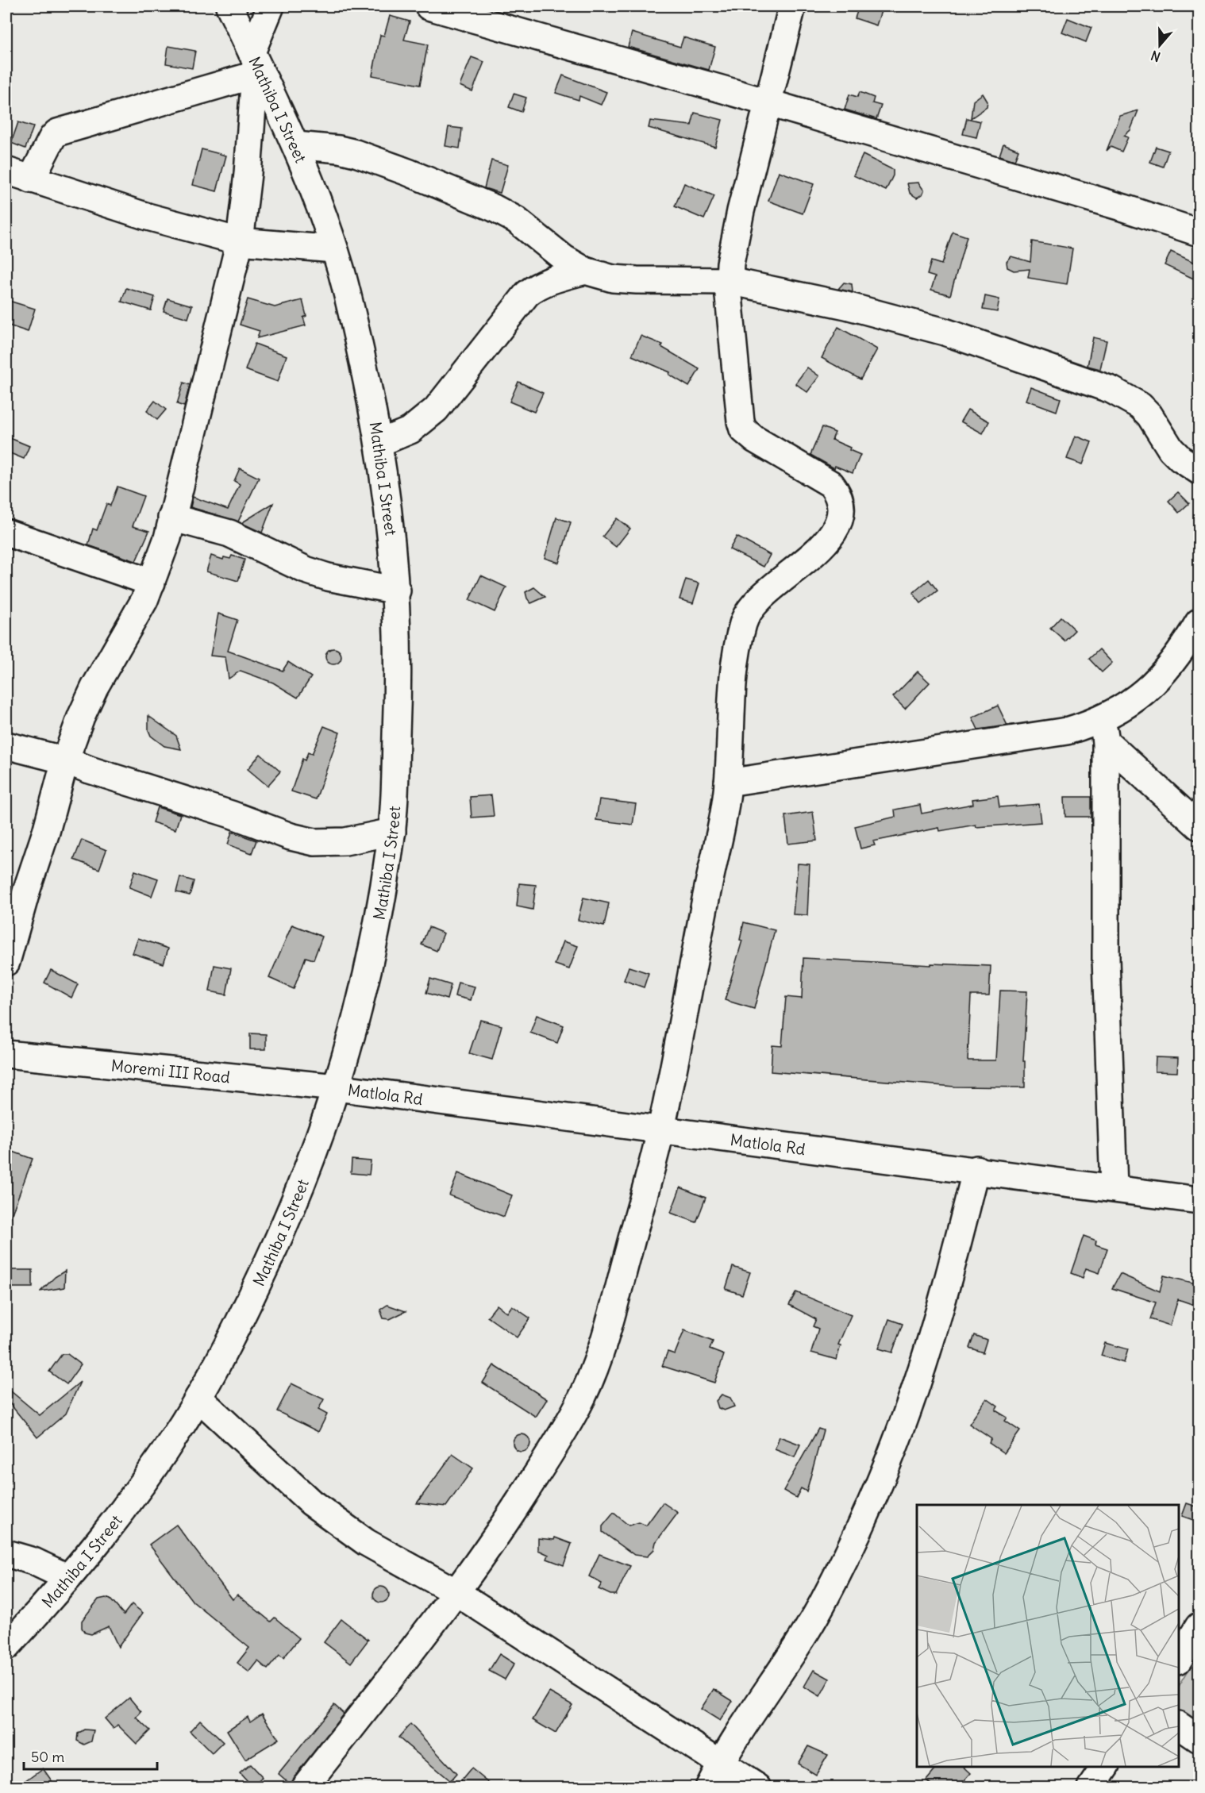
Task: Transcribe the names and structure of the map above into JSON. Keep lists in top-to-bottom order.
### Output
{
  "streets": {
    "street": ["Mathiba I Street", "Moremi III Road", "Matlola Rd"]
  },
  "crossings": [
    ["Mathiba I Street", "Moremi III Road"],
    ["Mathiba I Street", "Matlola Rd"],
    ["Moremi III Road", "Matlola Rd"]
  ],
  "scale_bar": "50 m",
  "north": "bottom"
}
